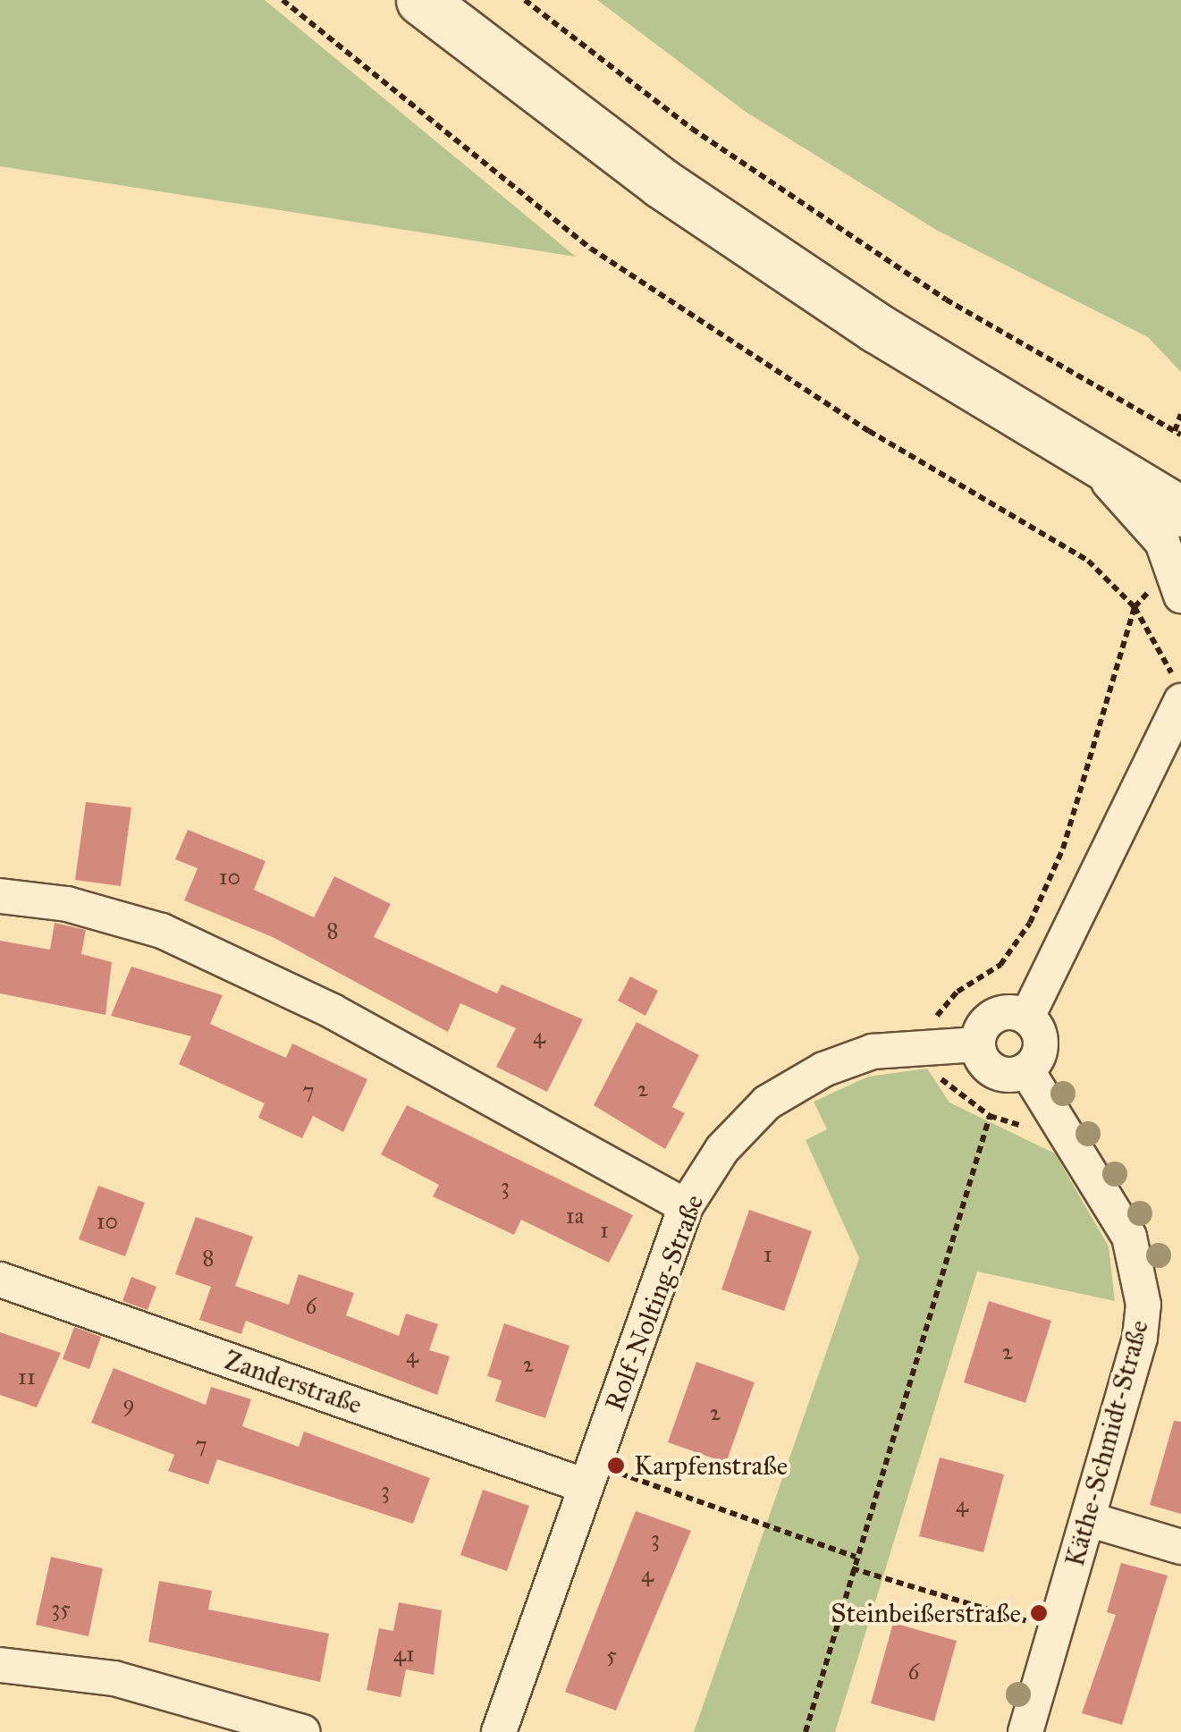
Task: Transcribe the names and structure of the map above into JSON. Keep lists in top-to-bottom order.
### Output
{
  "streets": {
    "street": ["Rolf-Nolting-Straße", "Zanderstraße", "Käthe-Schmidt-Straße"]
  },
  "crossings": [
    ["Rolf-Nolting-Straße", "Zanderstraße"],
    ["Rolf-Nolting-Straße", "Käthe-Schmidt-Straße"]
  ],
  "places": ["Karpfenstraße", "Steinbeißerstraße"],
  "house_numbers": [
    "10",
    "8",
    "4",
    "2",
    "7",
    "3",
    "1a",
    "10",
    "1",
    "1",
    "8",
    "6",
    "2",
    "4",
    "2",
    "11",
    "9",
    "2",
    "7",
    "3",
    "4",
    "3",
    "4",
    "35",
    "41",
    "5",
    "6"
  ]
}
